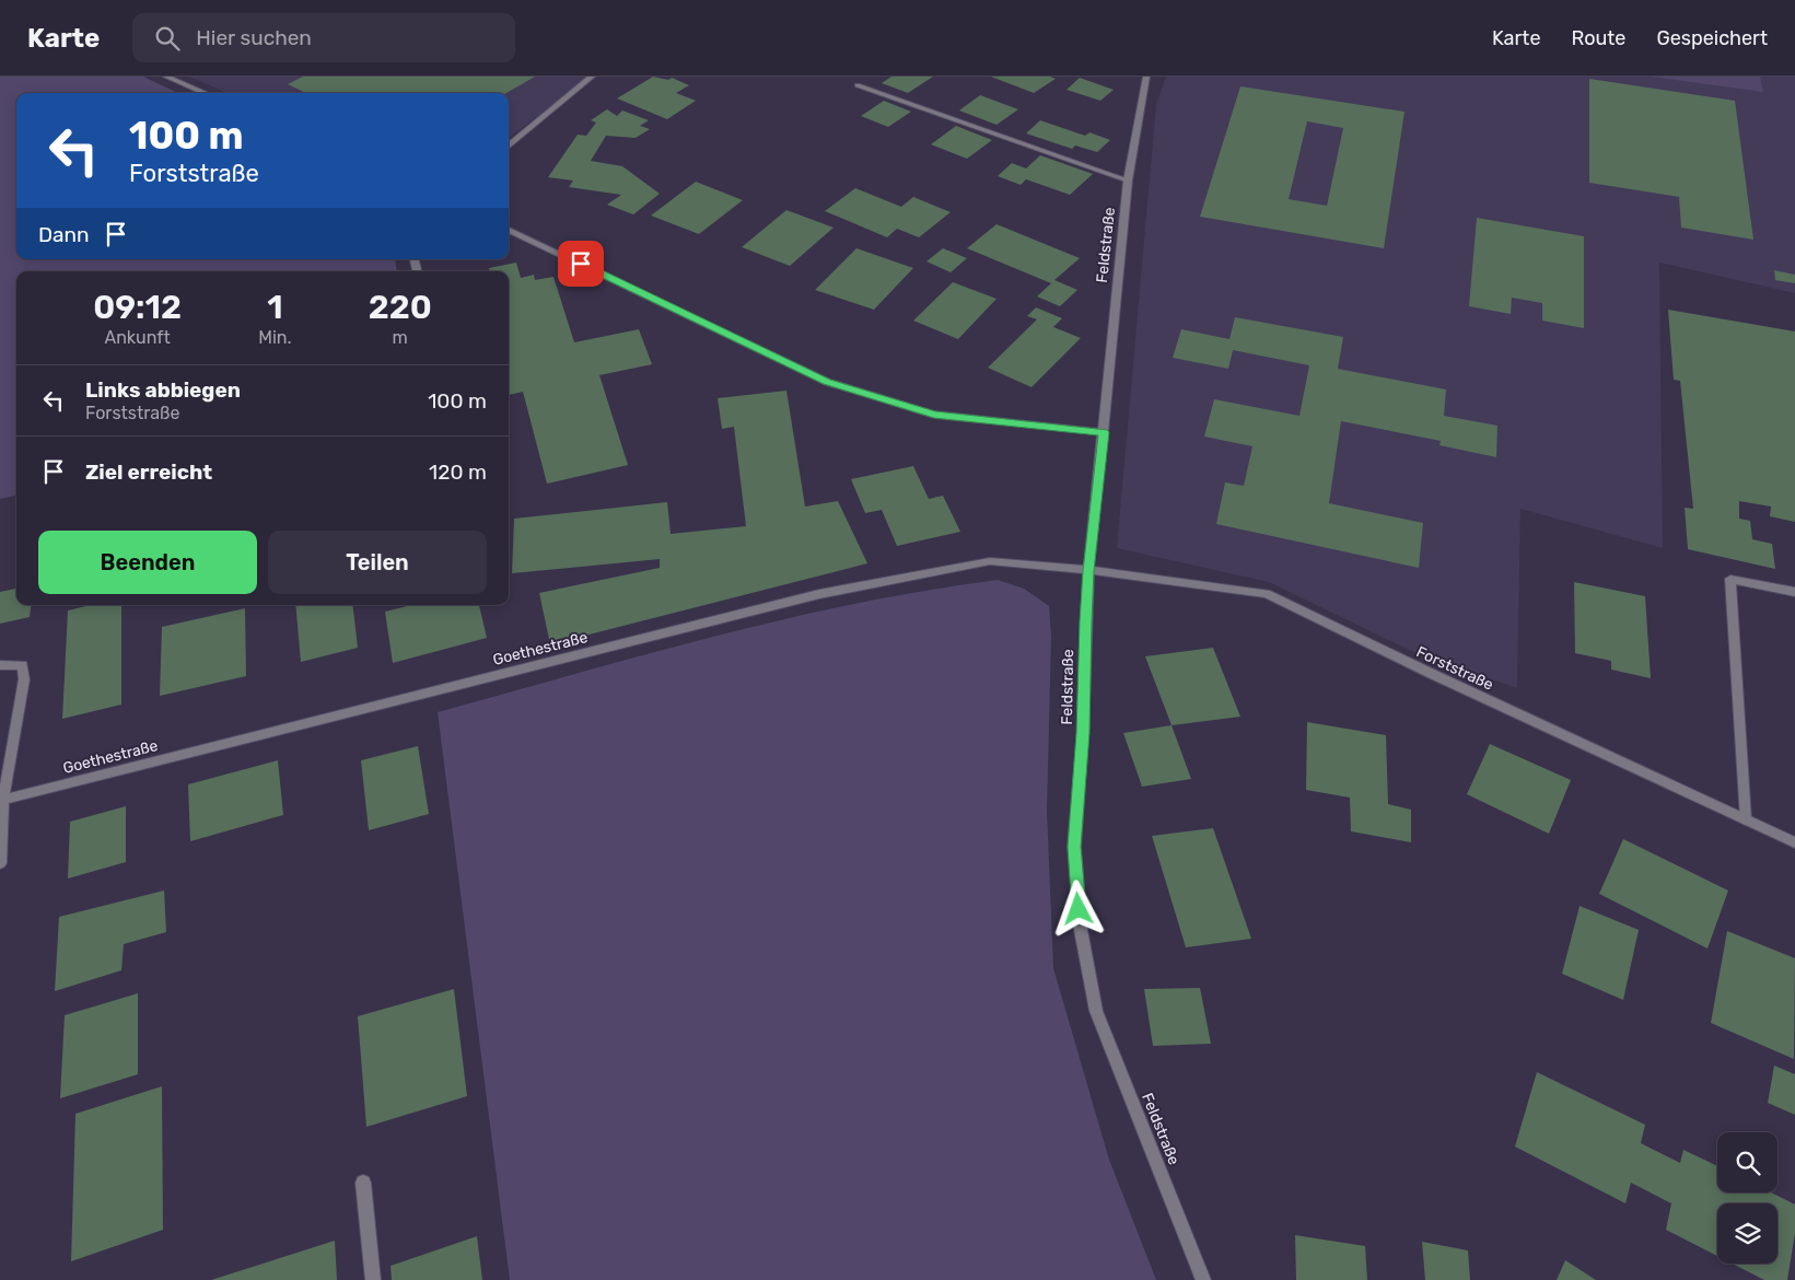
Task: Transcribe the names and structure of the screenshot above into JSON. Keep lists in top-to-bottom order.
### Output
{
  "streets": {
    "street": ["Feldstraße", "Goethestraße", "Forststraße"]
  },
  "crossings": [
    ["Feldstraße", "Goethestraße"],
    ["Feldstraße", "Forststraße"],
    ["Goethestraße", "Forststraße"]
  ],
  "page": {
    "header": "Karte",
    "search": "Hier suchen",
    "nav": ["Karte", "Route", "Gespeichert"],
    "turn": ["100 m", "Forststraße"],
    "then": "Dann",
    "eta": [
      "09:12",
      "Ankunft",
      "1",
      "Min.",
      "220",
      "m"
    ],
    "list": [
      {
        "name": "Links abbiegen",
        "note": "Forststraße",
        "value": "100 m"
      },
      {
        "name": "Ziel erreicht",
        "value": "120 m"
      }
    ],
    "buttons": ["Beenden", "Teilen"]
  }
}
